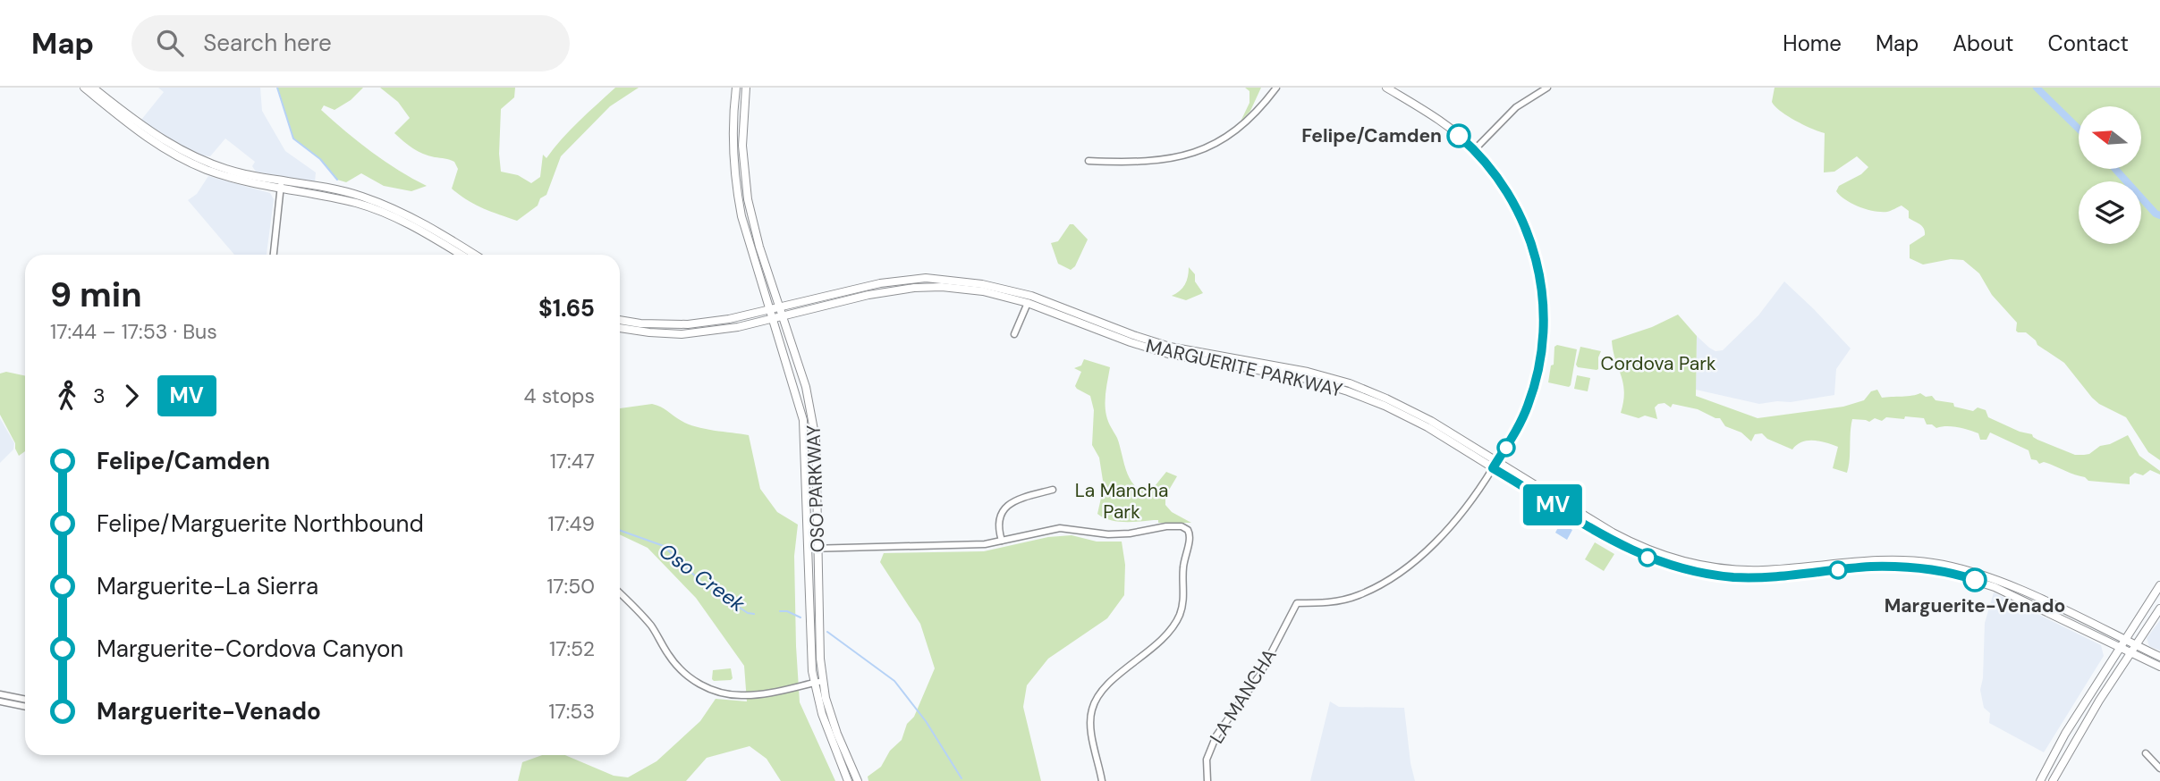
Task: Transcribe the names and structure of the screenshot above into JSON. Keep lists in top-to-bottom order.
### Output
{
  "streets": {
    "main road": ["MARGUERITE PARKWAY", "OSO PARKWAY"],
    "street": ["LA MANCHA"]
  },
  "crossings": [
    ["MARGUERITE PARKWAY", "OSO PARKWAY"],
    ["MARGUERITE PARKWAY", "LA MANCHA"]
  ],
  "water": ["Oso Creek"],
  "parks": ["Cordova Park", "La Mancha Park"],
  "places": ["Felipe/Camden", "Marguerite-Venado"],
  "lines": ["bus line MV"],
  "north": "left",
  "page": {
    "header": "Map",
    "search": "Search here",
    "nav": [
      "Home",
      "Map",
      "About",
      "Contact"
    ],
    "on_map": "MV",
    "heading": ["9 min", "17:44 – 17:53 · Bus", "$1.65"],
    "legs": ["3", "MV", "4 stops"],
    "list": [
      {
        "name": "Felipe/Camden",
        "value": "17:47"
      },
      {
        "name": "Felipe/Marguerite Northbound",
        "value": "17:49"
      },
      {
        "name": "Marguerite-La Sierra",
        "value": "17:50"
      },
      {
        "name": "Marguerite-Cordova Canyon",
        "value": "17:52"
      },
      {
        "name": "Marguerite-Venado",
        "value": "17:53"
      }
    ]
  }
}
